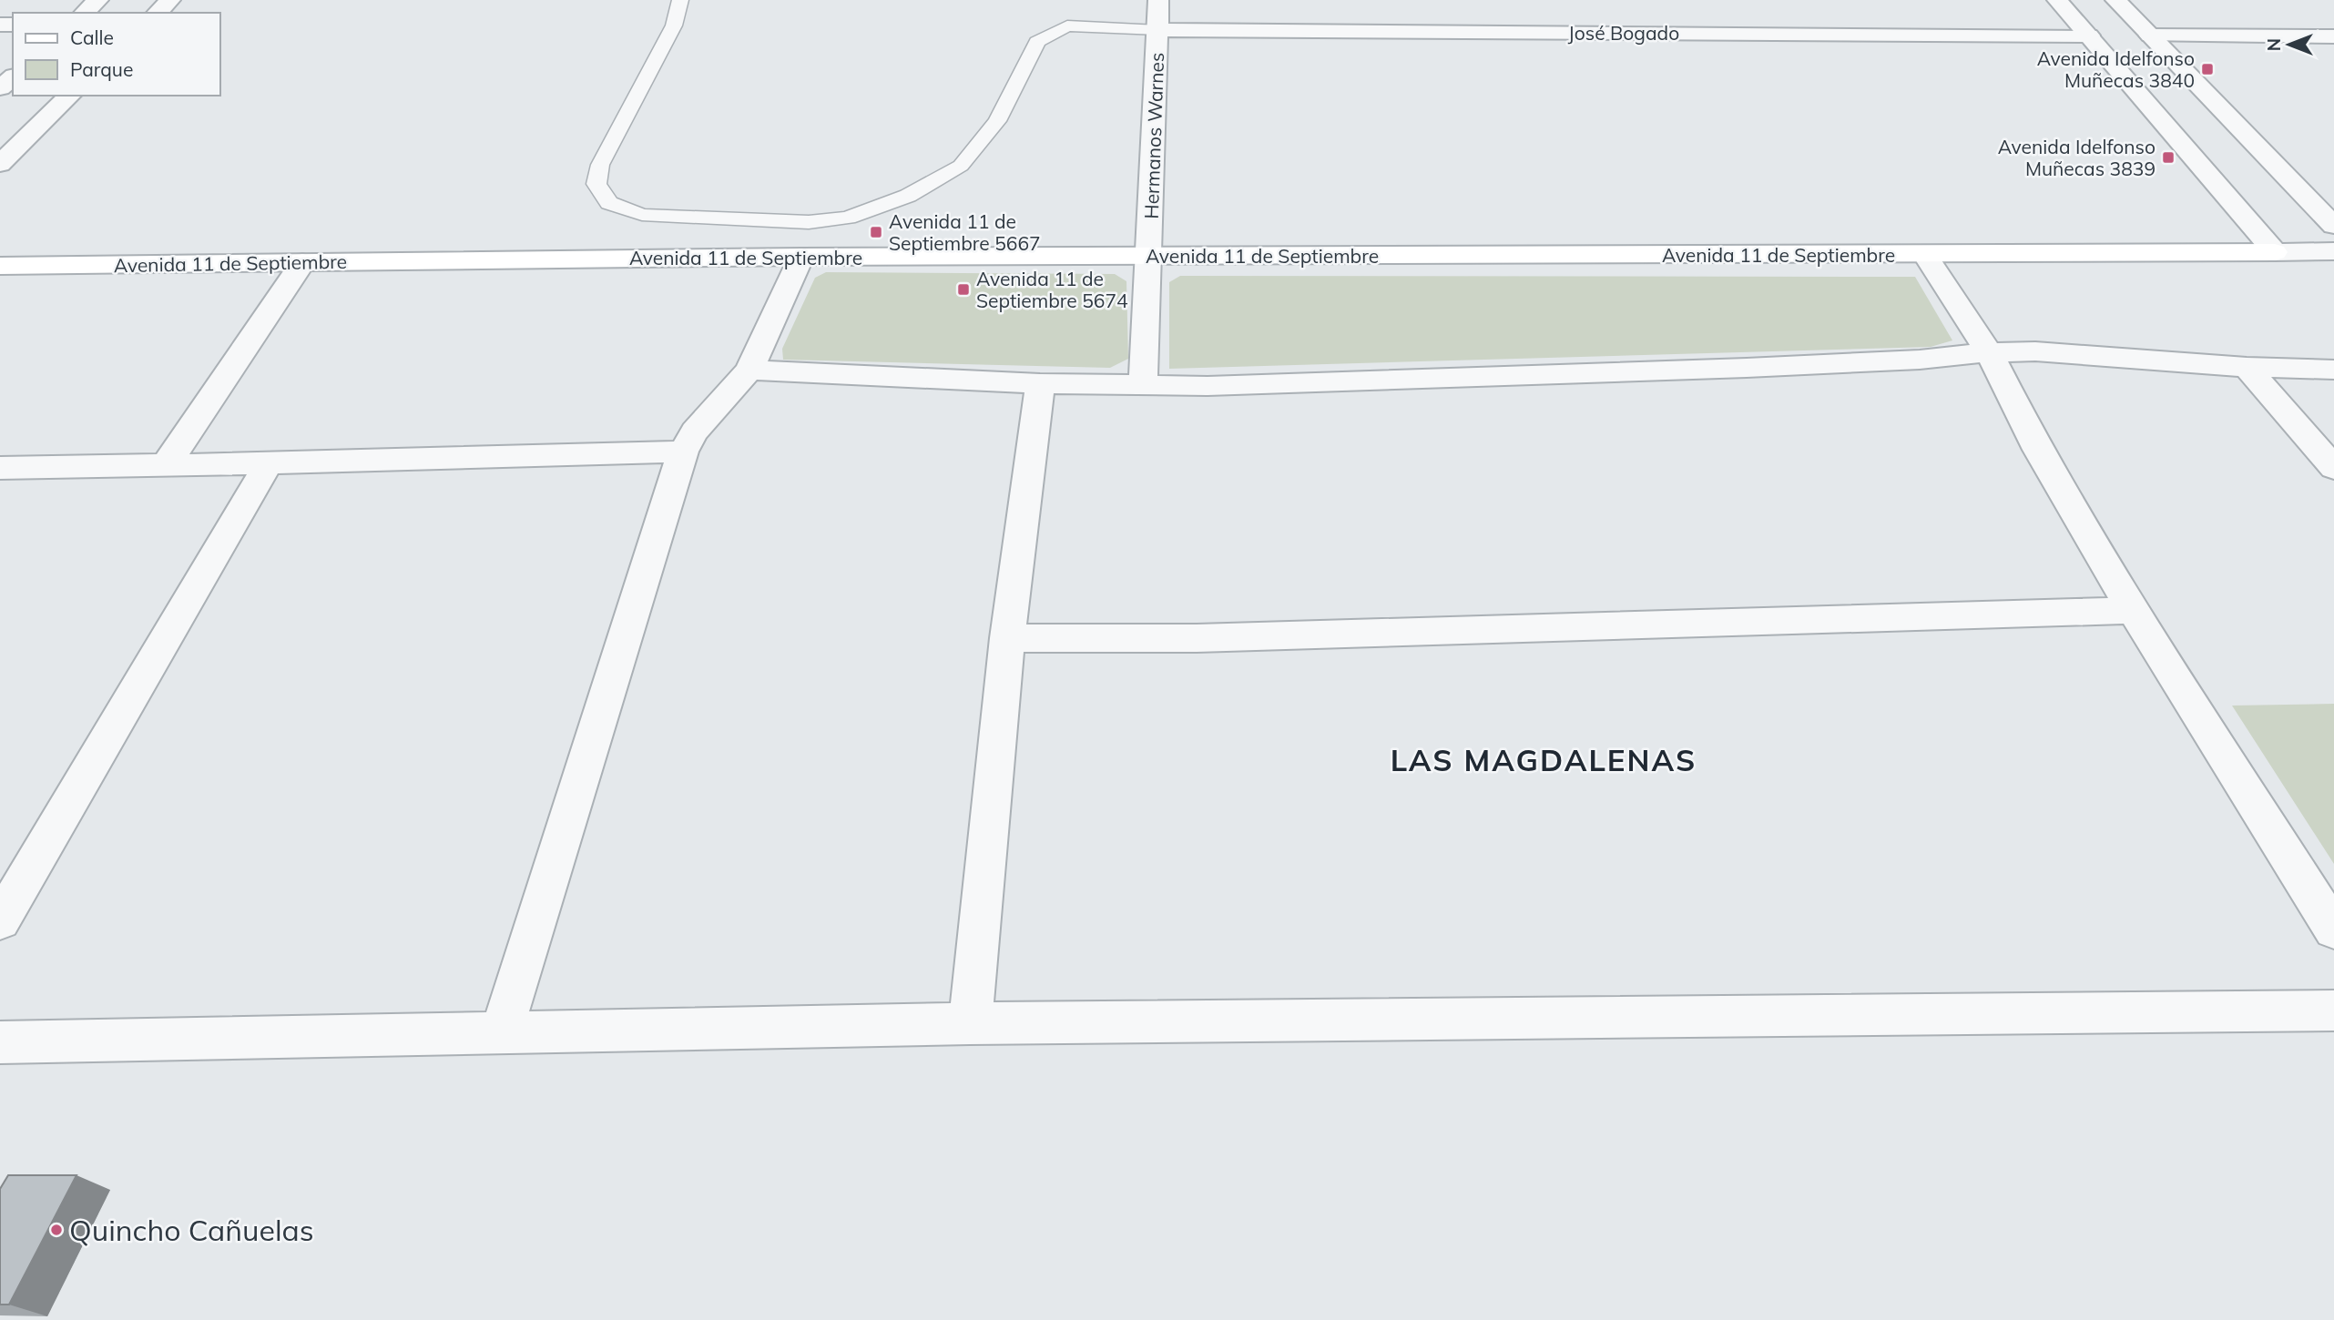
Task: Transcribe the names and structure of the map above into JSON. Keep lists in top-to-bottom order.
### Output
{
  "streets": {
    "main road": ["Avenida 11 de Septiembre"],
    "street": ["José Bogado", "Hermanos Warnes"]
  },
  "crossings": [
    ["José Bogado", "Hermanos Warnes"],
    ["Hermanos Warnes", "Avenida 11 de Septiembre"]
  ],
  "districts": ["LAS MAGDALENAS"],
  "places": {
    "transit": [
      "Avenida Idelfonso Muñecas 3840",
      "Avenida Idelfonso Muñecas 3839",
      "Avenida 11 de Septiembre 5667",
      "Avenida 11 de Septiembre 5674"
    ],
    "other": ["Quincho Cañuelas"]
  },
  "legend": ["Calle", "Parque"],
  "north": "left"
}
